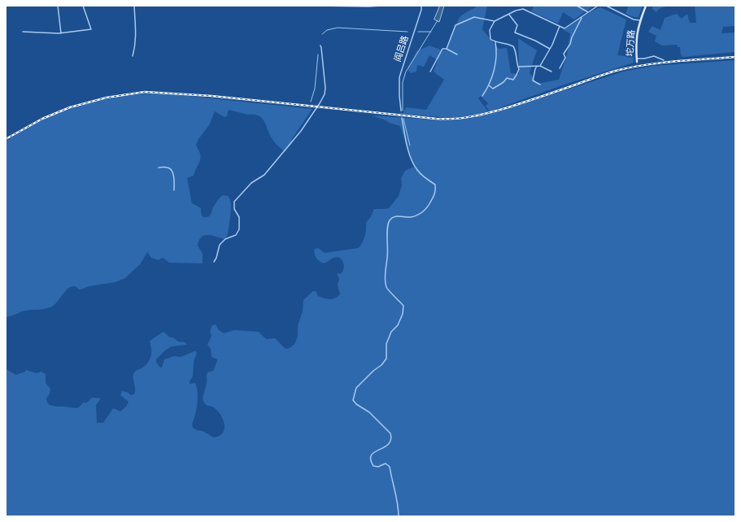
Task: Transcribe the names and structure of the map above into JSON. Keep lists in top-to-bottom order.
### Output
{
  "streets": {
    "main road": ["坨万路"],
    "street": ["阎吕路"]
  }
}
